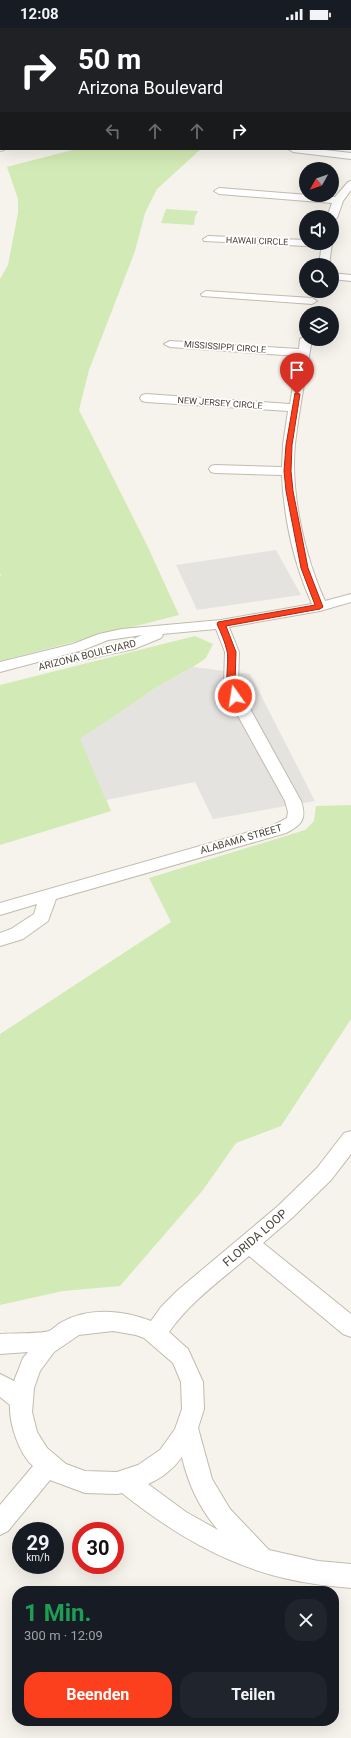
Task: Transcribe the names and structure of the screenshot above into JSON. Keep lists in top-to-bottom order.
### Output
{
  "streets": {
    "street": [
      "HAWAII CIRCLE",
      "MISSISSIPPI CIRCLE",
      "NEW JERSEY CIRCLE",
      "ARIZONA BOULEVARD",
      "ALABAMA STREET",
      "FLORIDA LOOP"
    ]
  },
  "crossings": [
    ["ARIZONA BOULEVARD", "ALABAMA STREET"]
  ],
  "north": "bottom left",
  "page": {
    "status": "12:08",
    "turn": ["50 m", "Arizona Boulevard"],
    "speed": "29 km/h",
    "limit": "30",
    "heading": ["1 Min.", "300 m · 12:09"],
    "buttons": ["Beenden", "Teilen"]
  }
}
